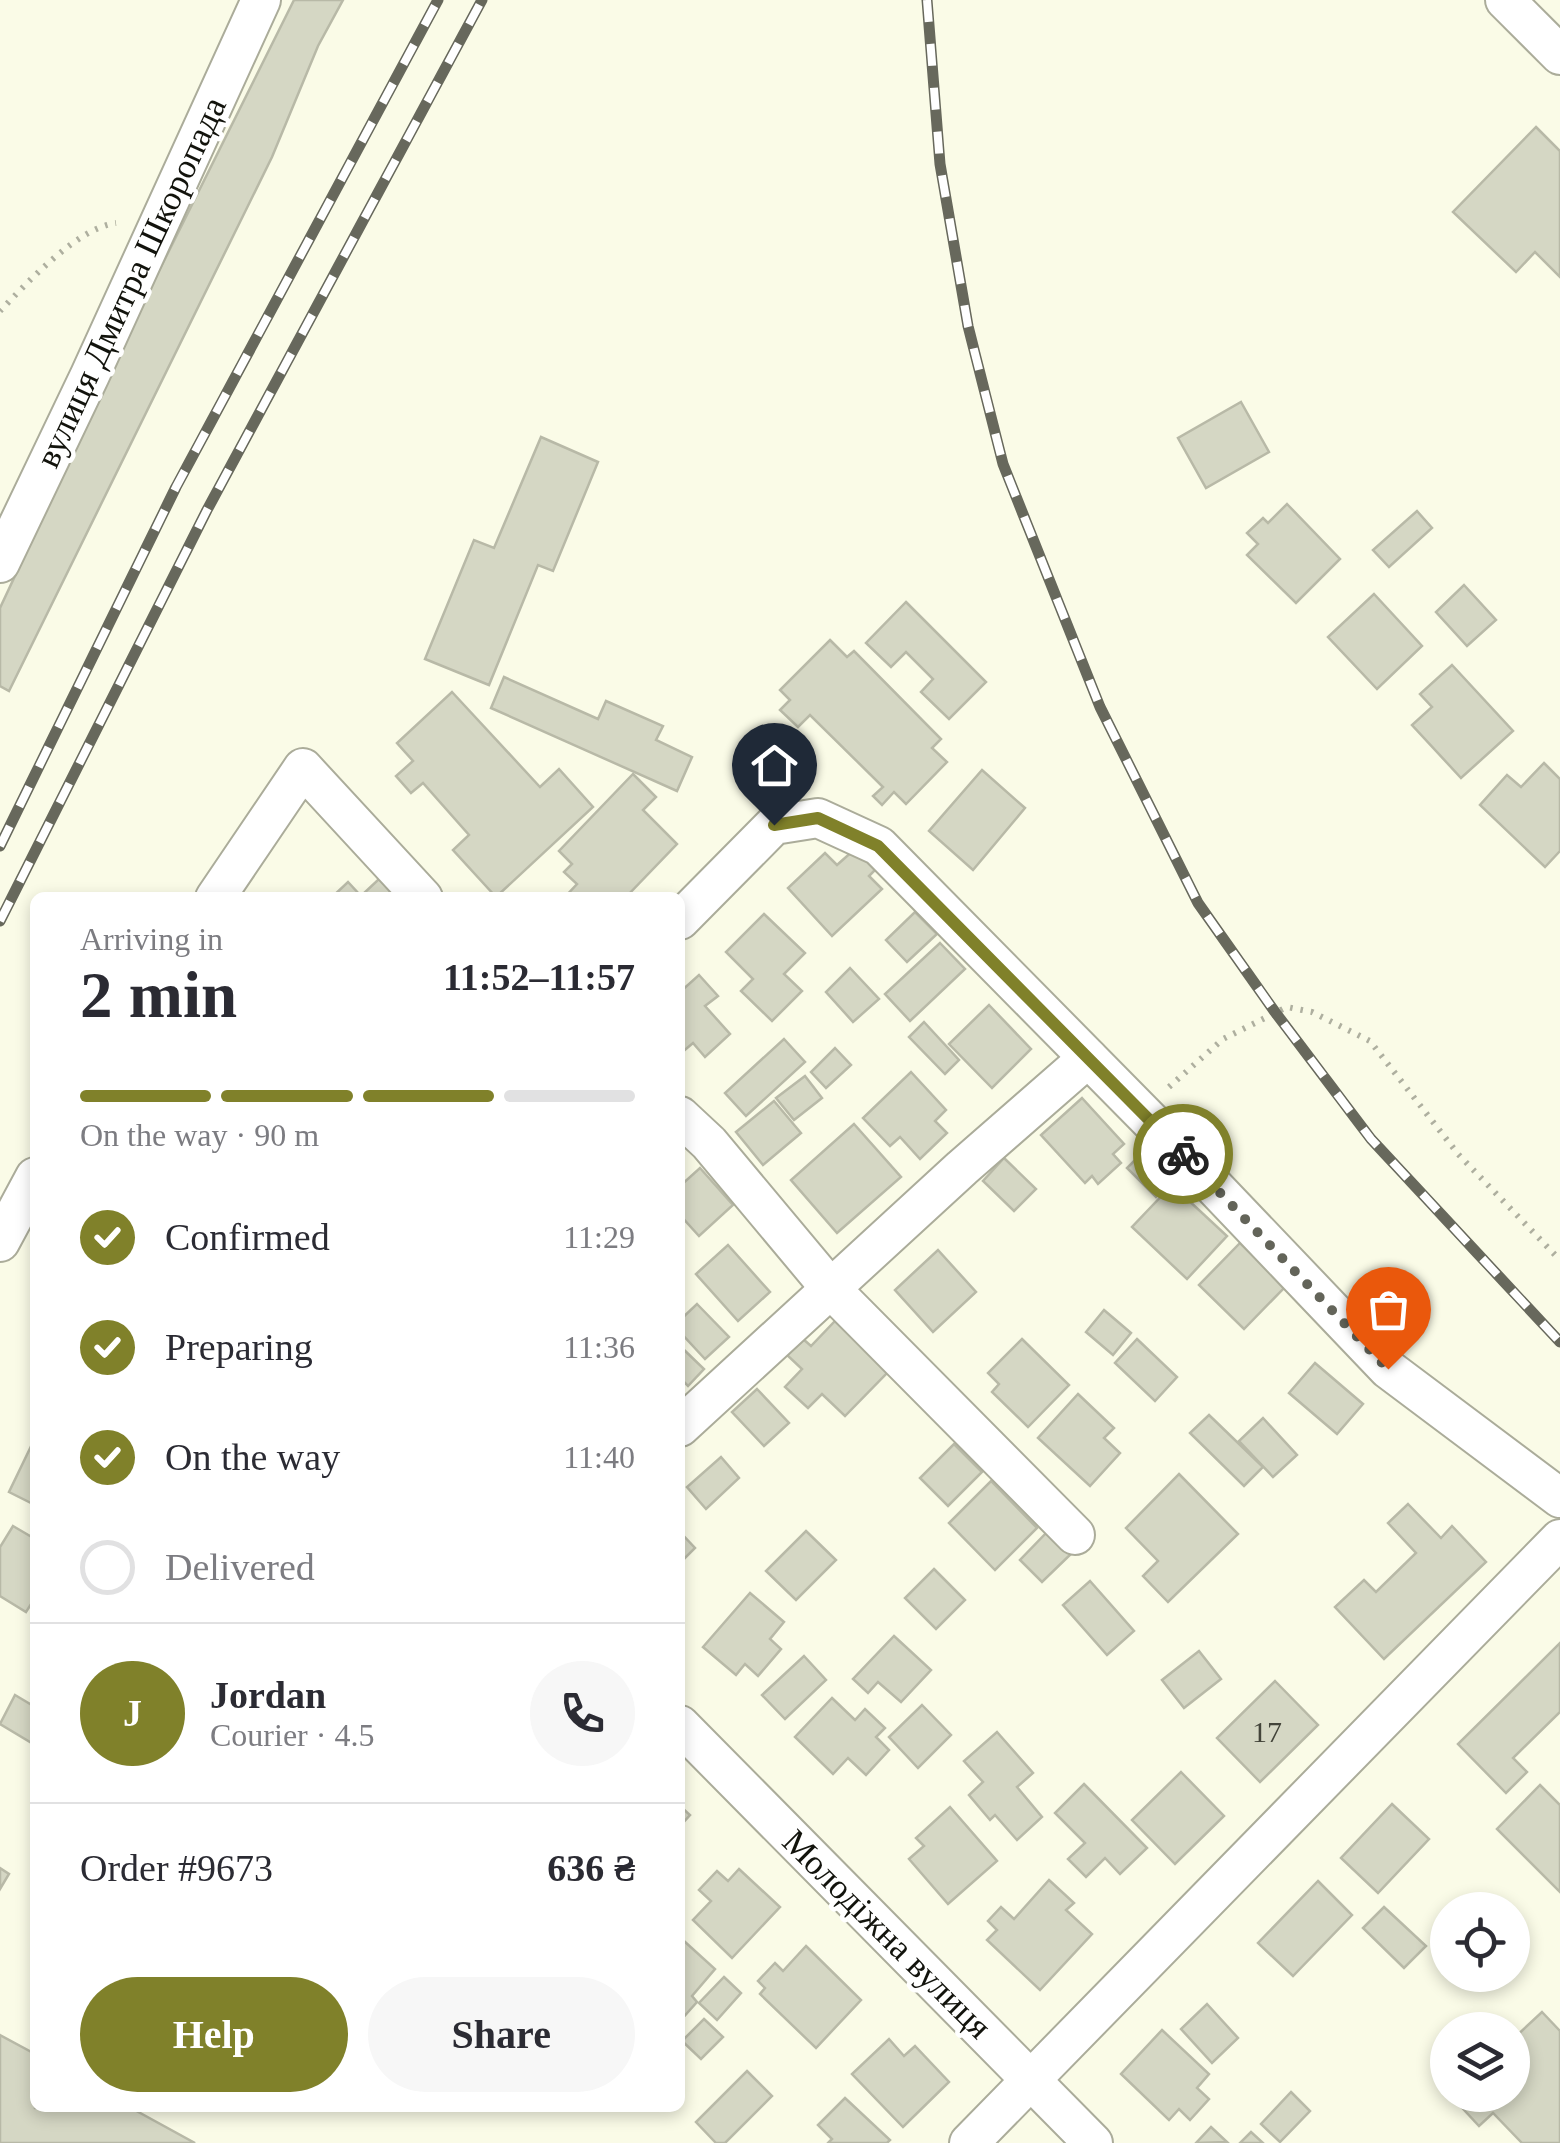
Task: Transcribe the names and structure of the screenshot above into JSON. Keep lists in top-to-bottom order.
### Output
{
  "streets": {
    "street": ["вулиця Дмитра Шкоропада", "Молодіжна вулиця"]
  },
  "house_numbers": ["17"],
  "page": {
    "heading": ["2 min", "Arriving in", "11:52–11:57"],
    "panel": [
      "Jordan",
      "Courier · 4.5",
      "Order #9673",
      "636 ₴"
    ],
    "bar": "On the way · 90 m",
    "list": [
      ["Confirmed", "11:29"],
      ["Preparing", "11:36"],
      ["On the way", "11:40"],
      "Delivered"
    ],
    "round": "J",
    "buttons": ["Help", "Share"]
  }
}
